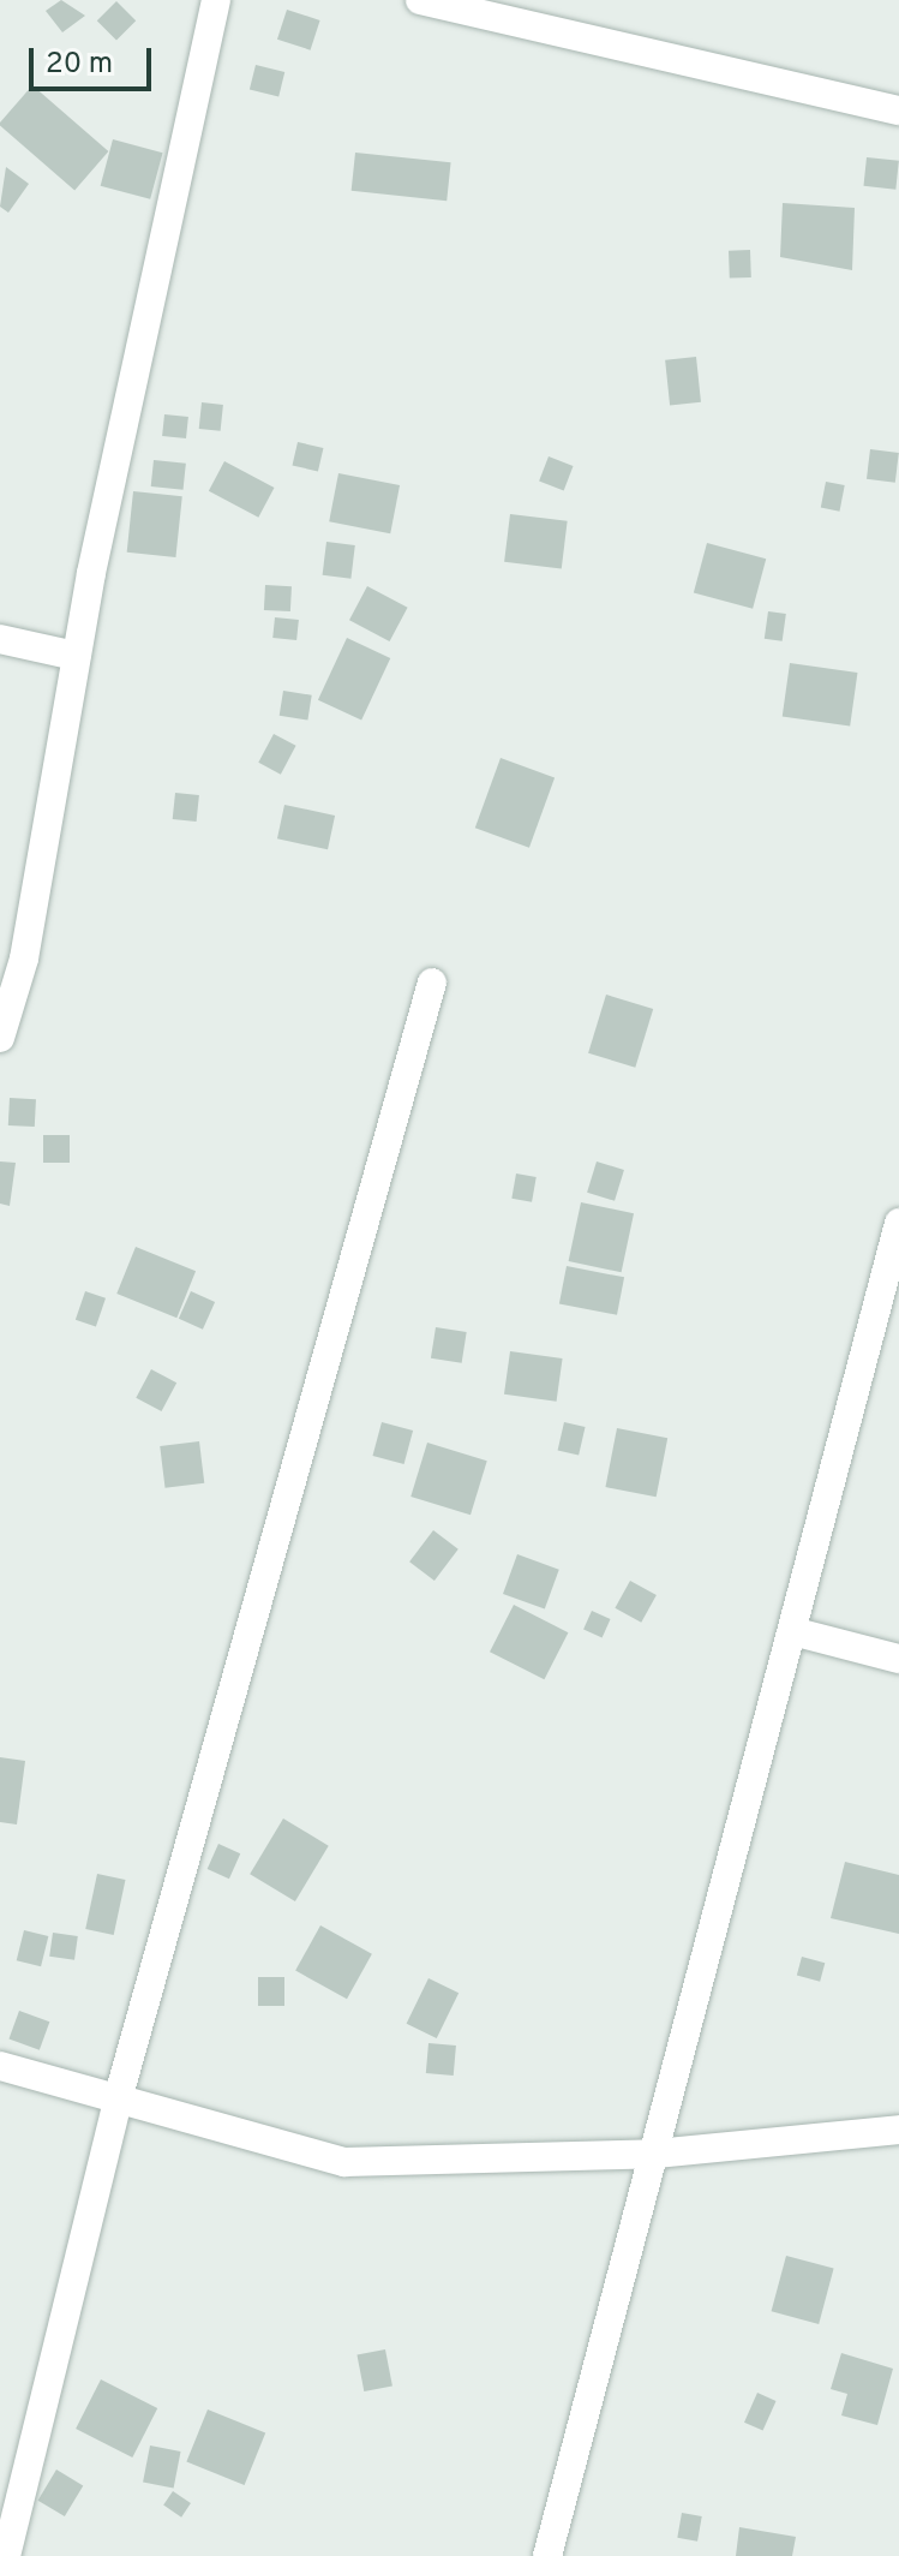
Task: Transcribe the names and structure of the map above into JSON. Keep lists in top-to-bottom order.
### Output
{
  "scale_bar": "20 m"
}
